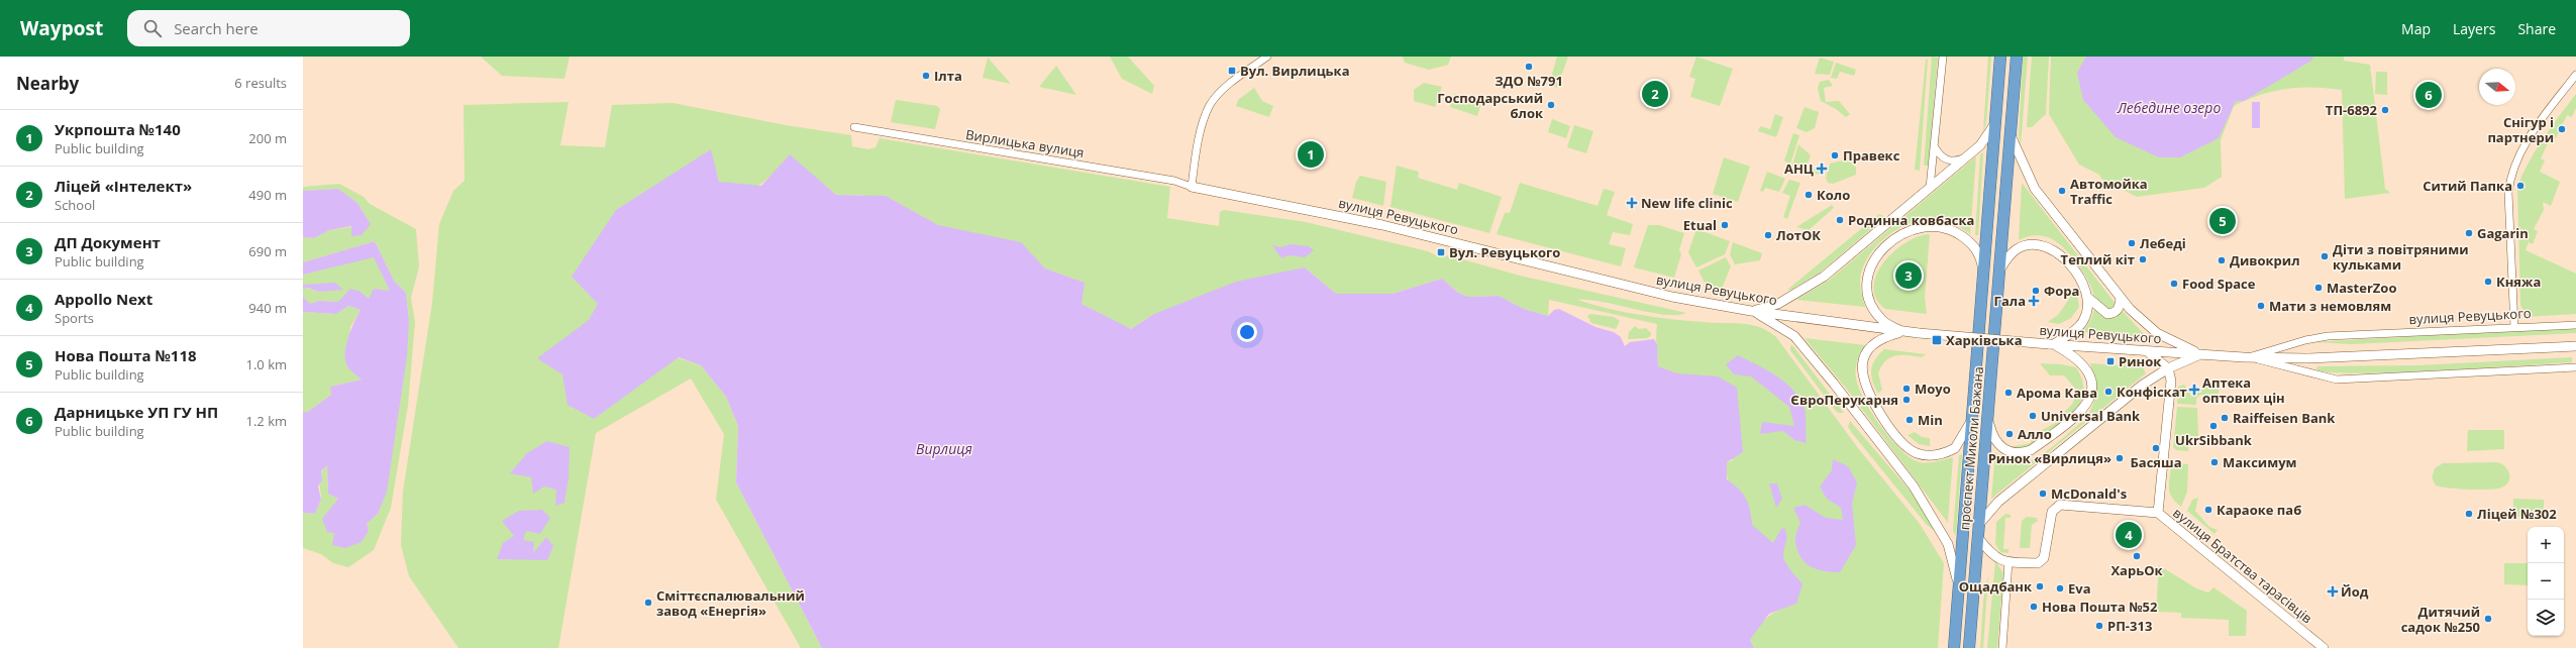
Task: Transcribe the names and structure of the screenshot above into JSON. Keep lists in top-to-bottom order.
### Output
{
  "streets": {
    "highway": ["проспект Миколи Бажана"],
    "street": ["Вирлицька вулиця", "вулиця Ревуцького", "вулиця Братства тарасівців"]
  },
  "crossings": [
    ["Вирлицька вулиця", "вулиця Ревуцького"],
    ["проспект Миколи Бажана", "вулиця Братства тарасівців"]
  ],
  "water": ["Лебедине озеро", "Вирлиця"],
  "places": {
    "other": [
      "ЗДО №791",
      "Ілта",
      "Господарський блок",
      "ТП-6892",
      "Снігур і партнери",
      "Правекс",
      "Ситий Папка",
      "Автомойка Traffic",
      "Коло",
      "Родинна ковбаска",
      "Etual",
      "Gagarin",
      "ЛотОК",
      "Лебеді",
      "Діти з повітряними кульками",
      "Теплий кіт",
      "Дивокрил",
      "Княжа",
      "Food Space",
      "MasterZoo",
      "Фора",
      "Мати з немовлям",
      "Moyo",
      "Конфіскат",
      "Арома Кава",
      "ЄвроПерукарня",
      "Universal Bank",
      "Raiffeisen Bank",
      "Min",
      "UkrSibbank",
      "Алло",
      "Басяша",
      "Ринок «Вирлиця»",
      "Максимум",
      "McDonald's",
      "Караоке паб",
      "Ліцей №302",
      "ХарьОк",
      "Ощадбанк",
      "Eva",
      "Сміттєспалювальний завод «Енергія»",
      "Нова Пошта №52",
      "Дитячий садок №250",
      "РП-313"
    ],
    "transit": [
      "Вул. Вирлицька",
      "Вул. Ревуцького",
      "Харківська",
      "Ринок"
    ],
    "health": [
      "АНЦ",
      "New life clinic",
      "Гала",
      "Аптека оптових цін",
      "Йод"
    ]
  },
  "north": "right",
  "page": {
    "header": "Waypost",
    "search": "Search here",
    "nav": ["Map", "Layers", "Share"],
    "heading": ["Nearby", "6 results"],
    "pins": [
      "2",
      "6",
      "1",
      "5",
      "3",
      "4"
    ],
    "list": [
      {
        "mark": "1",
        "name": "Укрпошта №140",
        "note": "Public building",
        "value": "200 m"
      },
      {
        "mark": "2",
        "name": "Ліцей «Інтелект»",
        "note": "School",
        "value": "490 m"
      },
      {
        "mark": "3",
        "name": "ДП Документ",
        "note": "Public building",
        "value": "690 m"
      },
      {
        "mark": "4",
        "name": "Appollo Next",
        "note": "Sports",
        "value": "940 m"
      },
      {
        "mark": "5",
        "name": "Нова Пошта №118",
        "note": "Public building",
        "value": "1.0 km"
      },
      {
        "mark": "6",
        "name": "Дарницьке УП ГУ НП",
        "note": "Public building",
        "value": "1.2 km"
      }
    ],
    "map_buttons": ["+", "−"]
  }
}
